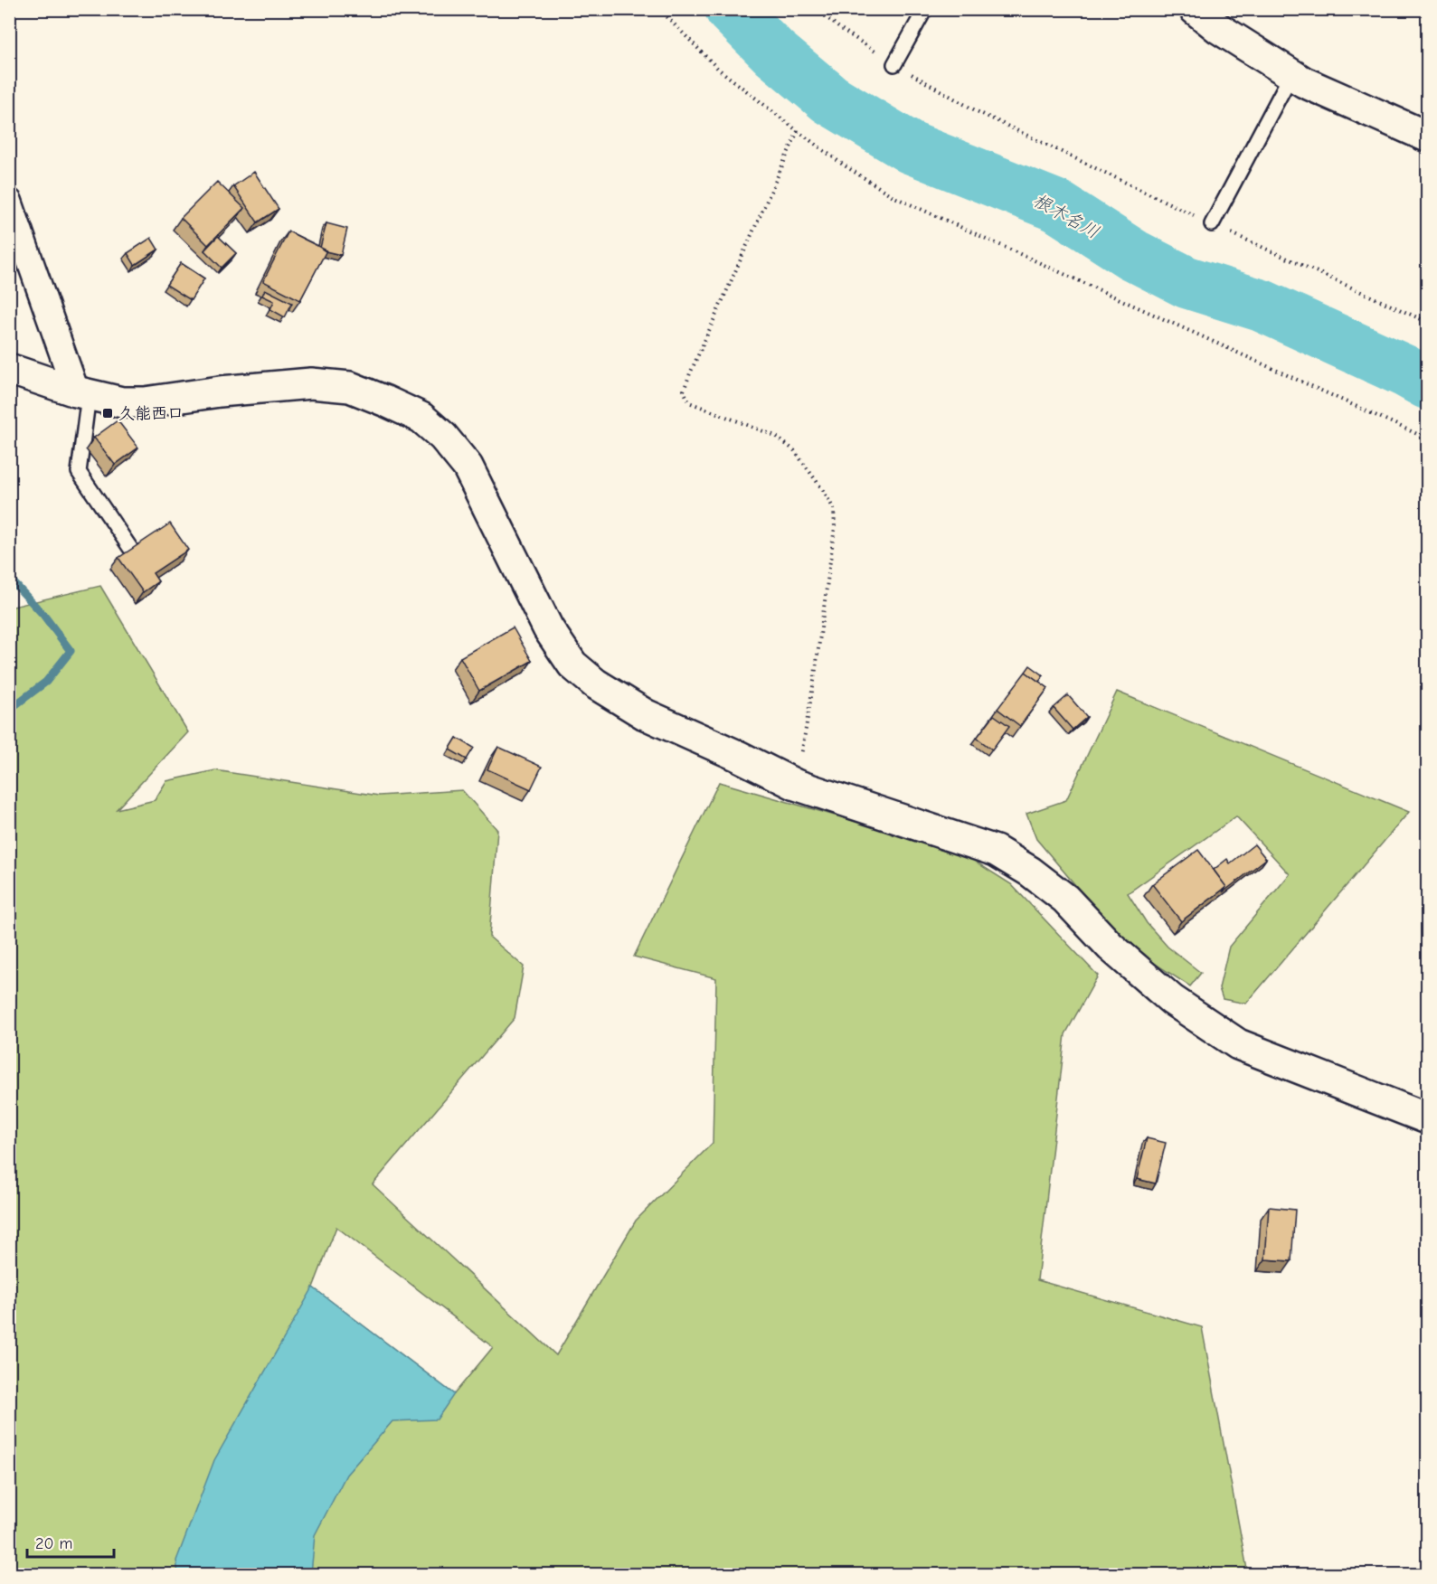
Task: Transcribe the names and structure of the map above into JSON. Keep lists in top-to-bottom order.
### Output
{
  "water": ["根木名川"],
  "places": {
    "transit": ["久能西口"]
  },
  "scale_bar": "20 m"
}
